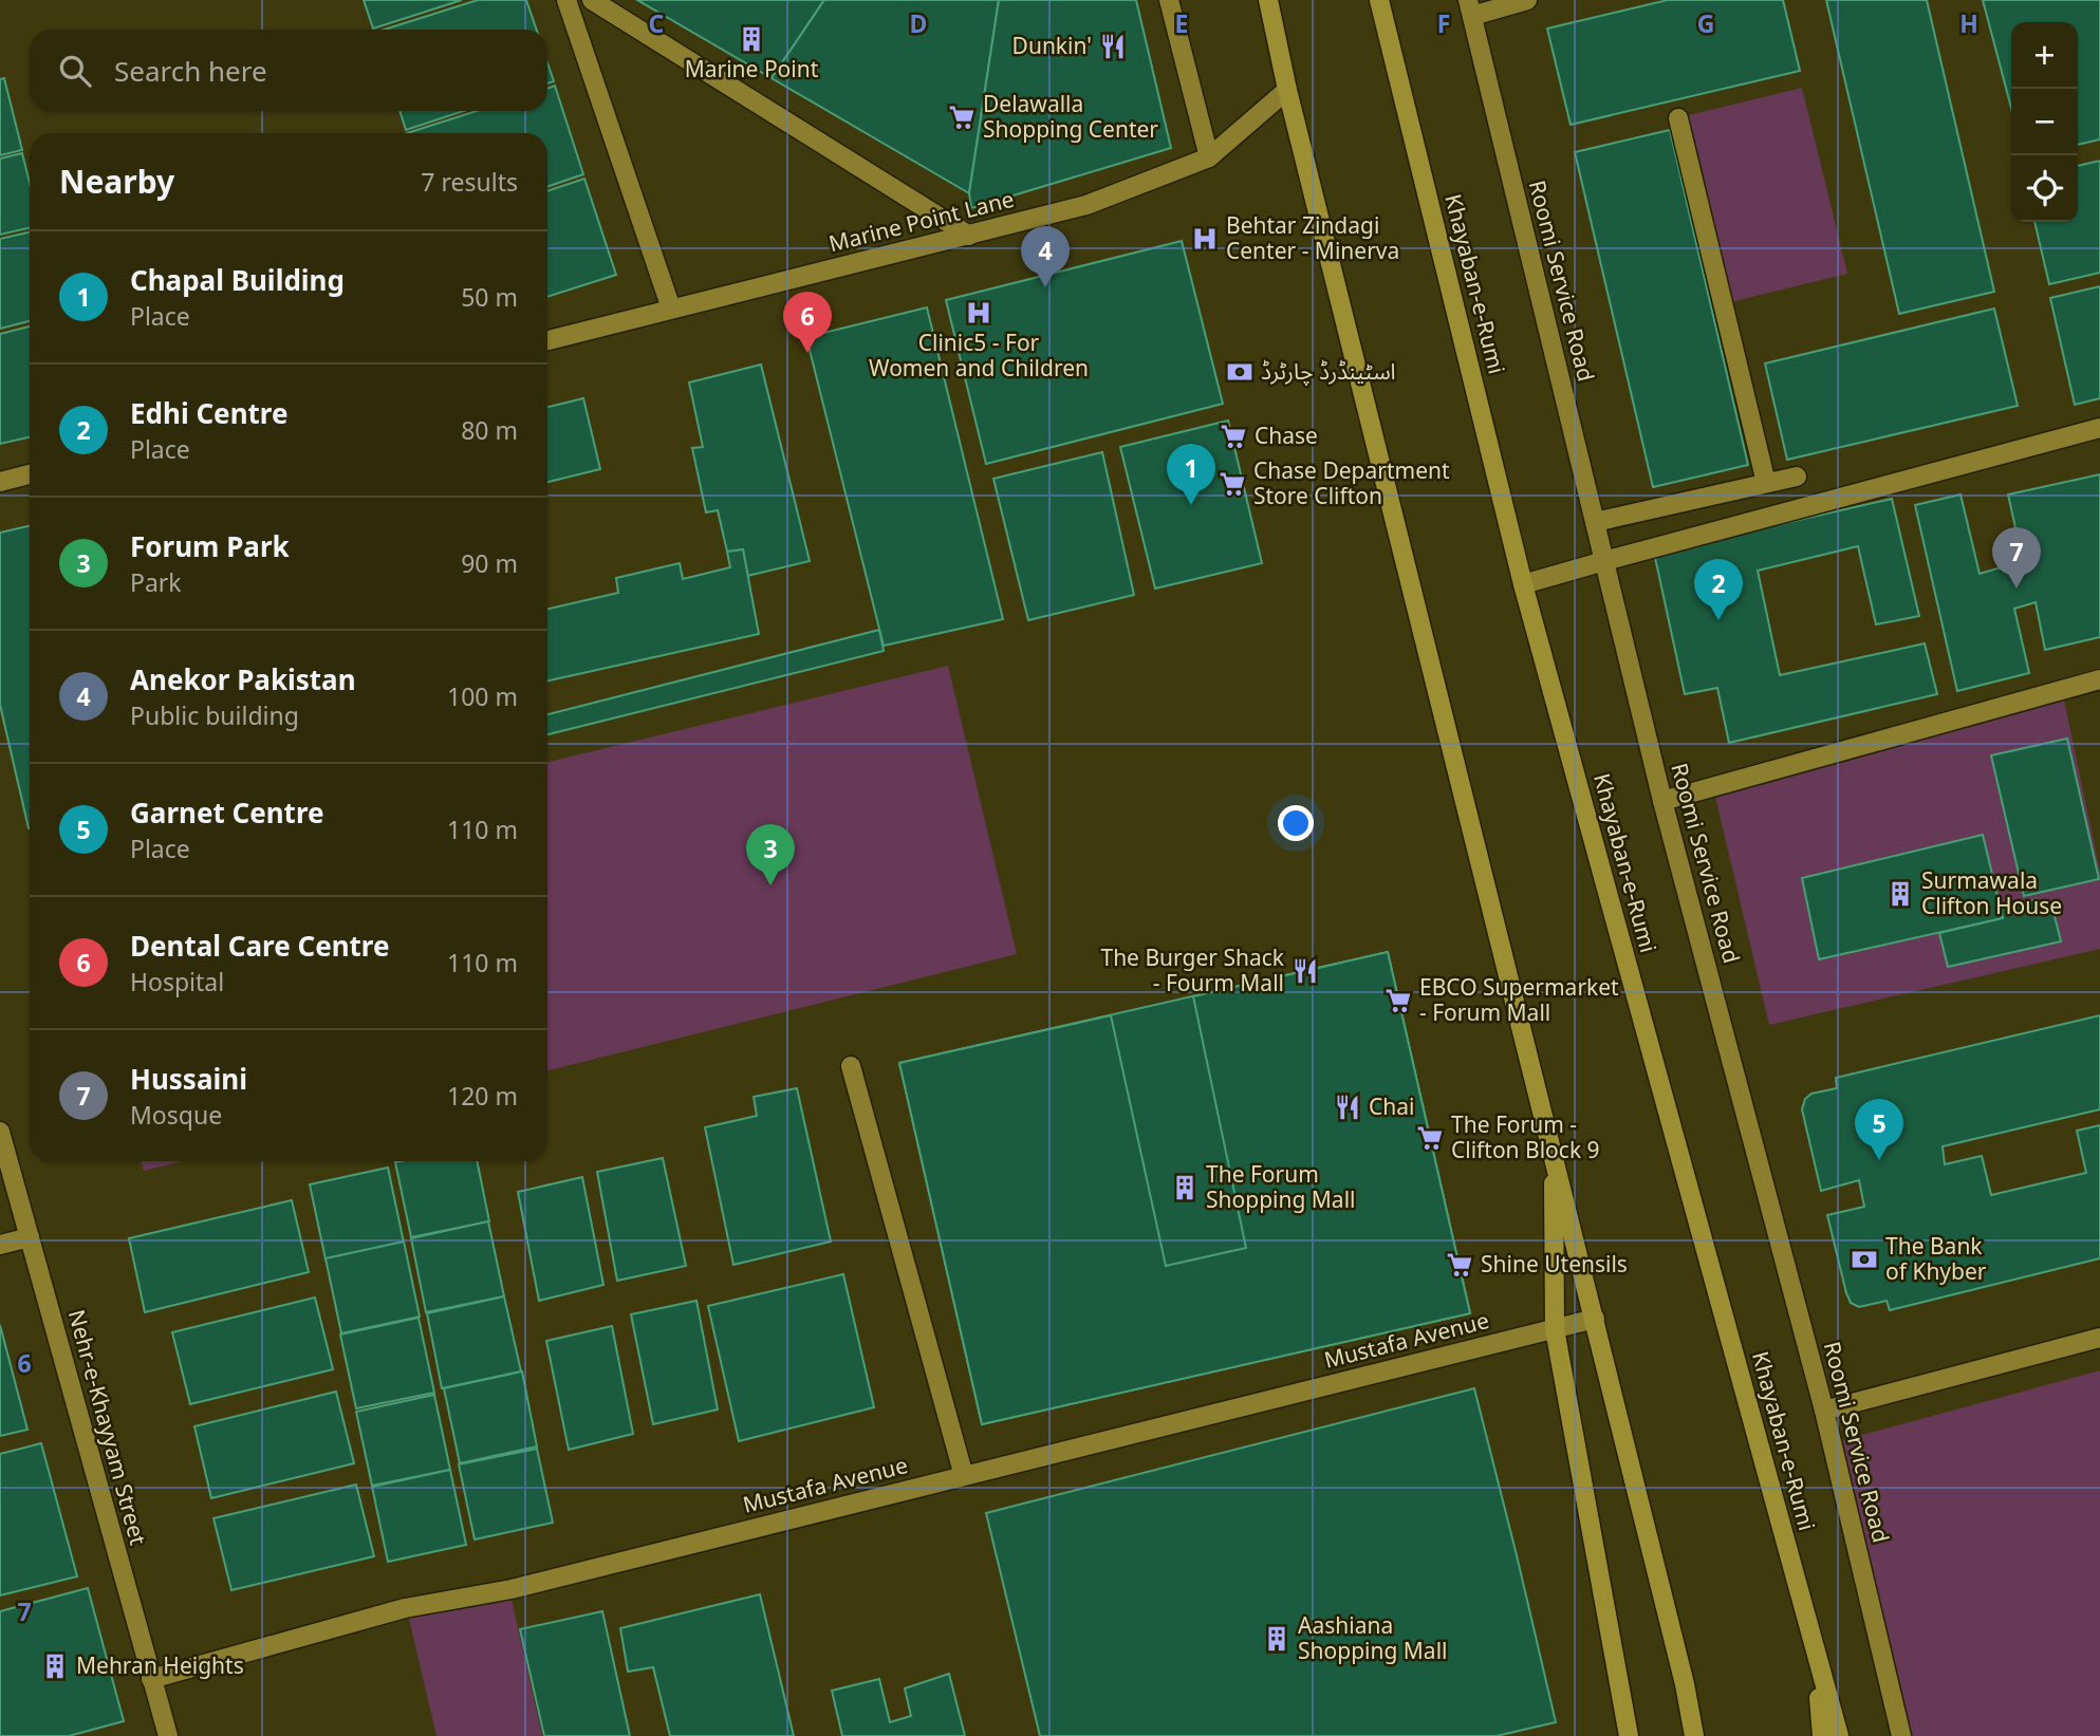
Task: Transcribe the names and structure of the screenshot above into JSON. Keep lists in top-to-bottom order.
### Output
{
  "streets": {
    "main road": ["Khayaban-e-Rumi"],
    "street": [
      "Marine Point Lane",
      "Roomi Service Road",
      "Mustafa Avenue",
      "Nehr-e-Khayyam Street"
    ]
  },
  "crossings": [
    ["Mustafa Avenue", "Nehr-e-Khayyam Street"]
  ],
  "places": {
    "building": [
      "Marine Point",
      "Surmawala Clifton House",
      "The Forum Shopping Mall",
      "Aashiana Shopping Mall",
      "Mehran Heights"
    ],
    "restaurant": ["Dunkin'", "The Burger Shack - Fourm Mall", "Chai"],
    "supermarket": [
      "Delawalla Shopping Center",
      "Chase",
      "Chase Department Store Clifton",
      "EBCO Supermarket - Forum Mall",
      "The Forum - Clifton Block 9",
      "Shine Utensils"
    ],
    "hospital": ["Behtar Zindagi Center - Minerva", "Clinic5 - For Women and Children"],
    "bank": ["اسٹینڈرڈ چارٹرڈ", "The Bank of Khyber"]
  },
  "page": {
    "map_buttons": ["+", "−"],
    "search": "Search here",
    "heading": ["Nearby", "7 results"],
    "pins": [
      "4",
      "6",
      "1",
      "7",
      "2",
      "3",
      "5"
    ],
    "list": [
      {
        "mark": "1",
        "name": "Chapal Building",
        "note": "Place",
        "value": "50 m"
      },
      {
        "mark": "2",
        "name": "Edhi Centre",
        "note": "Place",
        "value": "80 m"
      },
      {
        "mark": "3",
        "name": "Forum Park",
        "note": "Park",
        "value": "90 m"
      },
      {
        "mark": "4",
        "name": "Anekor Pakistan",
        "note": "Public building",
        "value": "100 m"
      },
      {
        "mark": "5",
        "name": "Garnet Centre",
        "note": "Place",
        "value": "110 m"
      },
      {
        "mark": "6",
        "name": "Dental Care Centre",
        "note": "Hospital",
        "value": "110 m"
      },
      {
        "mark": "7",
        "name": "Hussaini",
        "note": "Mosque",
        "value": "120 m"
      }
    ]
  },
  "grid": {
    "columns": [
      "C",
      "D",
      "E",
      "F",
      "G",
      "H"
    ],
    "rows": ["6", "7"]
  }
}
